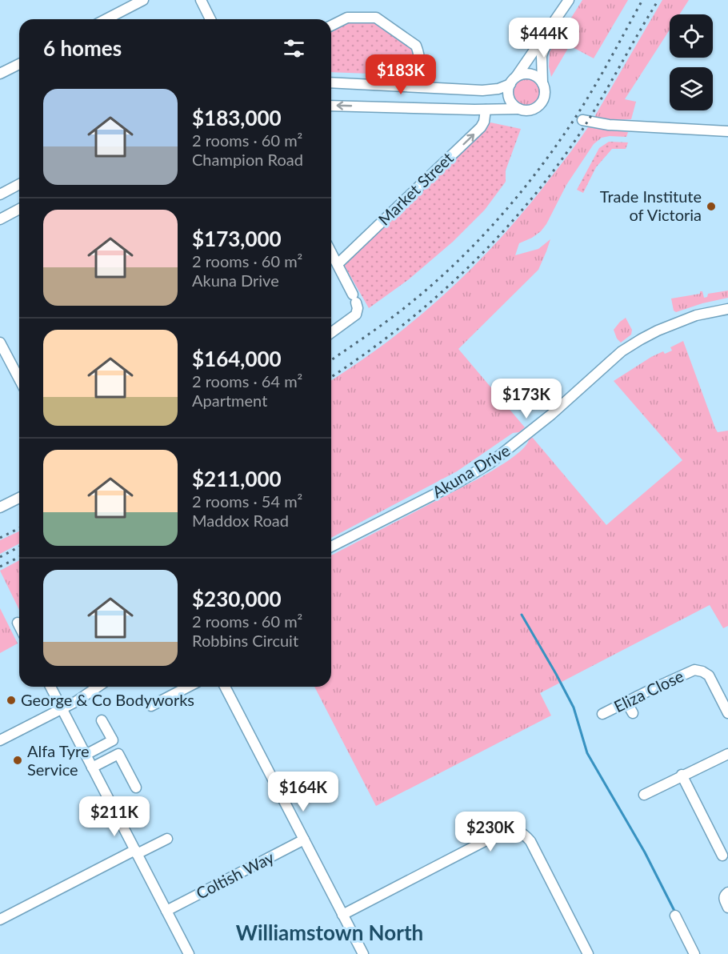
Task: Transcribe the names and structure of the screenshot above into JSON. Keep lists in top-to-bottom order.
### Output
{
  "streets": {
    "street": [
      "Market Street",
      "Akuna Drive",
      "Eliza Close",
      "Coltish Way"
    ]
  },
  "one_way": ["Market Street"],
  "districts": ["Williamstown North"],
  "places": ["Trade Institute of Victoria", "George & Co Bodyworks", "Alfa Tyre Service"],
  "page": {
    "price": [
      "$444K",
      "$183K",
      "$173K",
      "$164K",
      "$211K",
      "$230K"
    ],
    "heading": "6 homes",
    "list": [
      {
        "name": "$183,000",
        "note": "2 rooms · 60 m² · Champion Road"
      },
      {
        "name": "$173,000",
        "note": "2 rooms · 60 m² · Akuna Drive"
      },
      {
        "name": "$164,000",
        "note": "2 rooms · 64 m² · Apartment"
      },
      {
        "name": "$211,000",
        "note": "2 rooms · 54 m² · Maddox Road"
      },
      {
        "name": "$230,000",
        "note": "2 rooms · 60 m² · Robbins Circuit"
      }
    ]
  }
}
